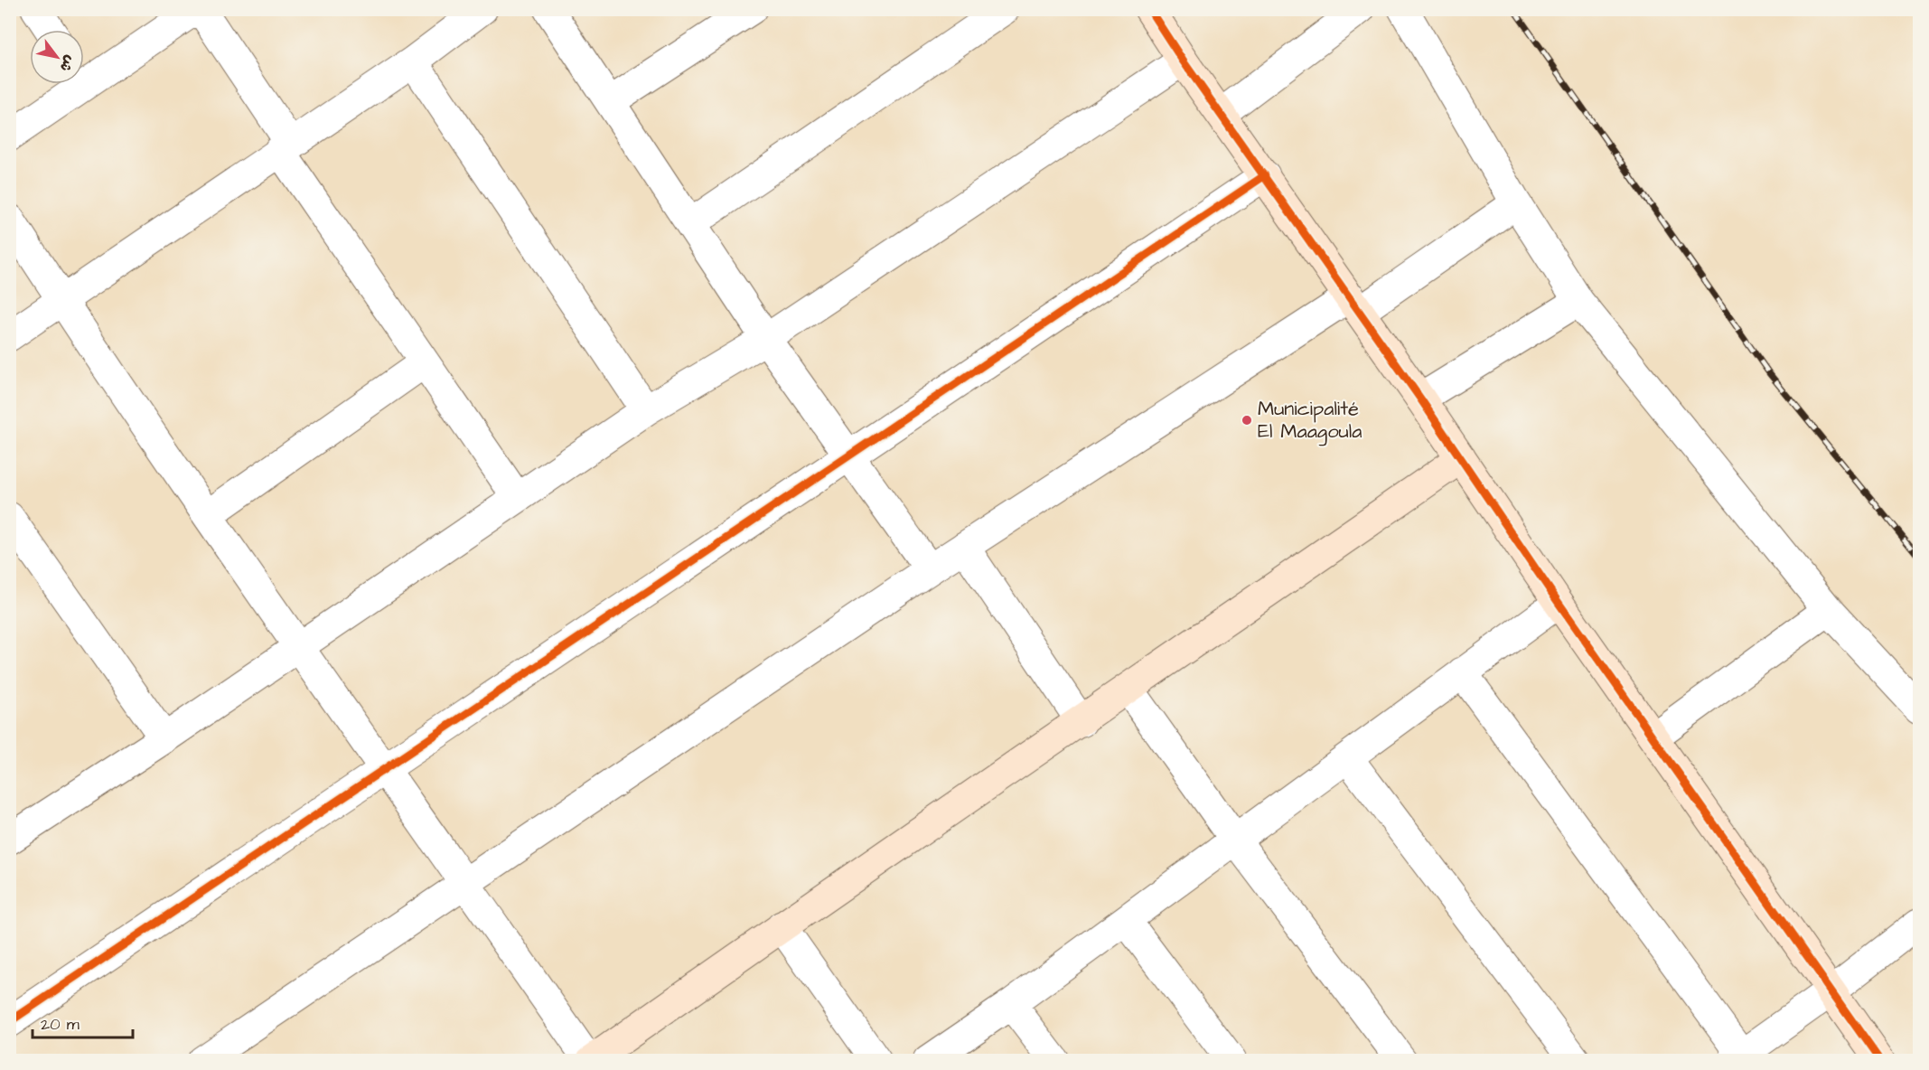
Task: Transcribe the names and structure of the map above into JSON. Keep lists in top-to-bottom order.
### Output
{
  "places": ["Municipalité El Maagoula"],
  "scale_bar": "20 m",
  "north": "bottom right"
}
